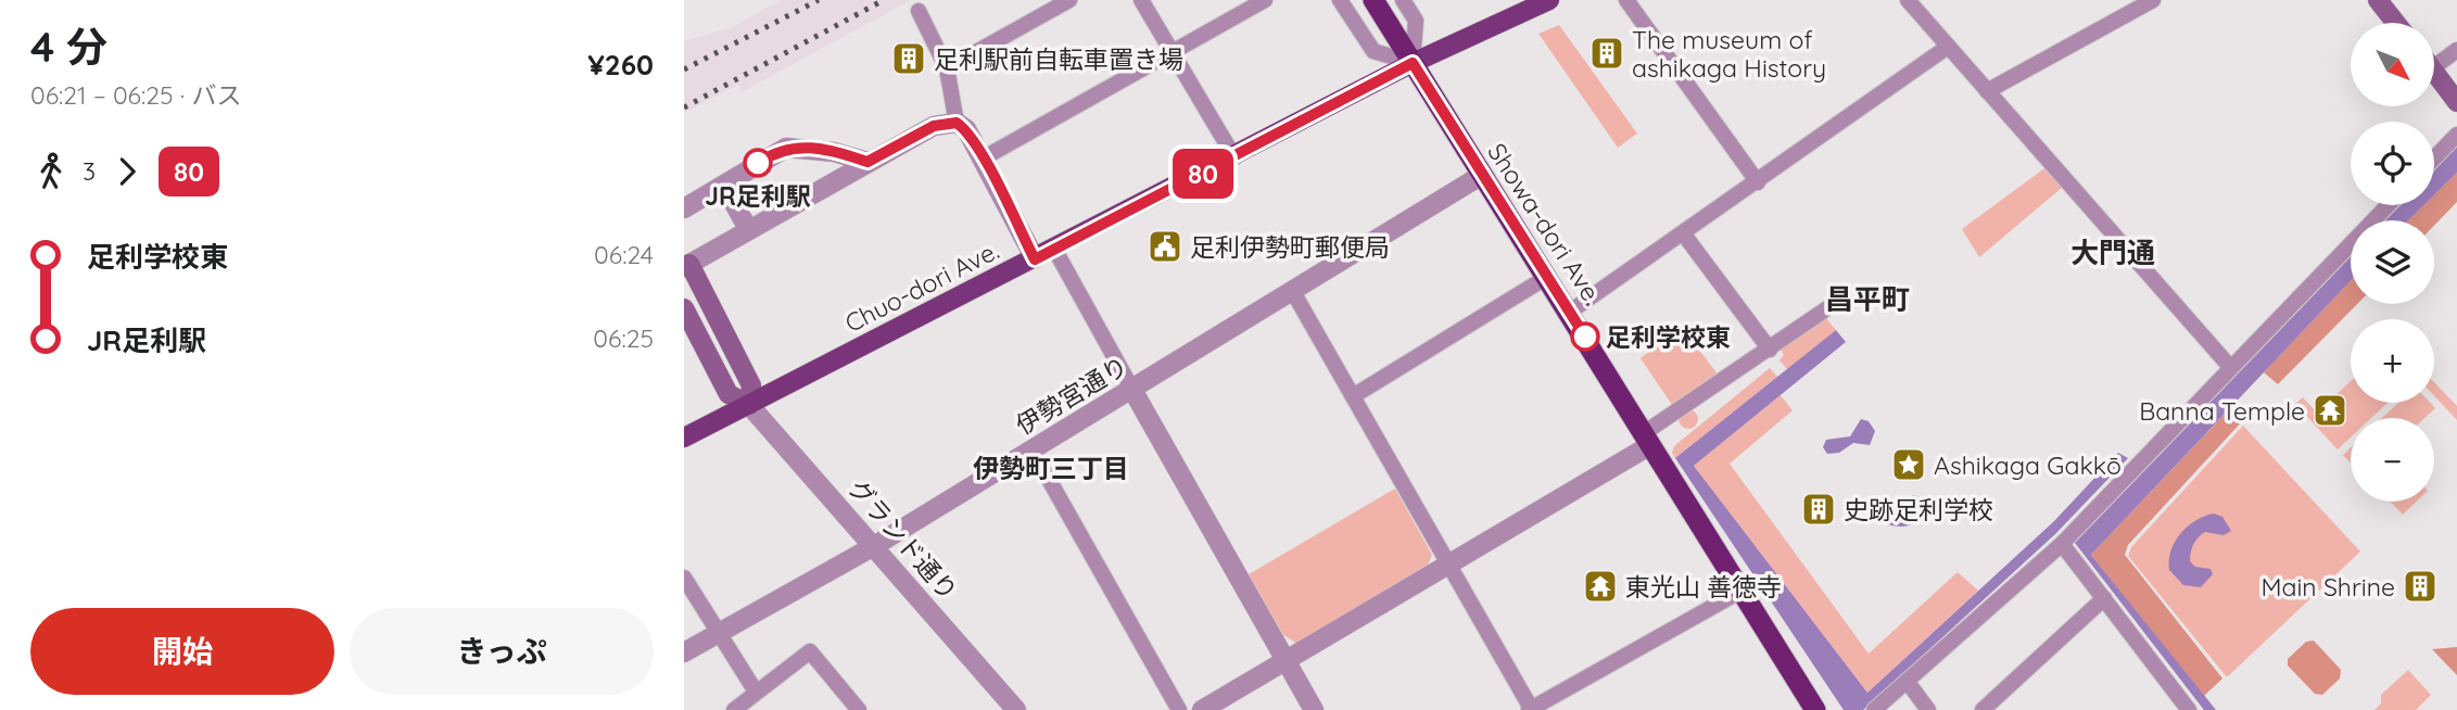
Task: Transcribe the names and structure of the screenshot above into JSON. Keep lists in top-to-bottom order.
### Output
{
  "streets": {
    "highway": ["Showa-dori Ave."],
    "main road": ["Chuo-dori Ave."],
    "street": ["伊勢宮通り", "グランド通り"]
  },
  "crossings": [
    ["Showa-dori Ave.", "Chuo-dori Ave."],
    ["Showa-dori Ave.", "伊勢宮通り"],
    ["Chuo-dori Ave.", "グランド通り"],
    ["伊勢宮通り", "グランド通り"]
  ],
  "districts": ["大門通", "昌平町", "伊勢町三丁目"],
  "places": {
    "building": [
      "The museum of ashikaga History",
      "足利駅前自転車置き場",
      "史跡足利学校",
      "Main Shrine"
    ],
    "other": ["JR足利駅", "足利学校東"],
    "public building": ["足利伊勢町郵便局"],
    "temple": ["Banna Temple", "東光山 善徳寺"],
    "place": ["Ashikaga Gakkō"]
  },
  "lines": ["bus line 80"],
  "north": "bottom right",
  "page": {
    "heading": ["4 分", "06:21 – 06:25 · バス", "¥260"],
    "on_map": "80",
    "map_buttons": ["+", "−"],
    "legs": ["3", "80"],
    "list": [
      {
        "name": "足利学校東",
        "value": "06:24"
      },
      {
        "name": "JR足利駅",
        "value": "06:25"
      }
    ],
    "buttons": ["開始", "きっぷ"]
  }
}
